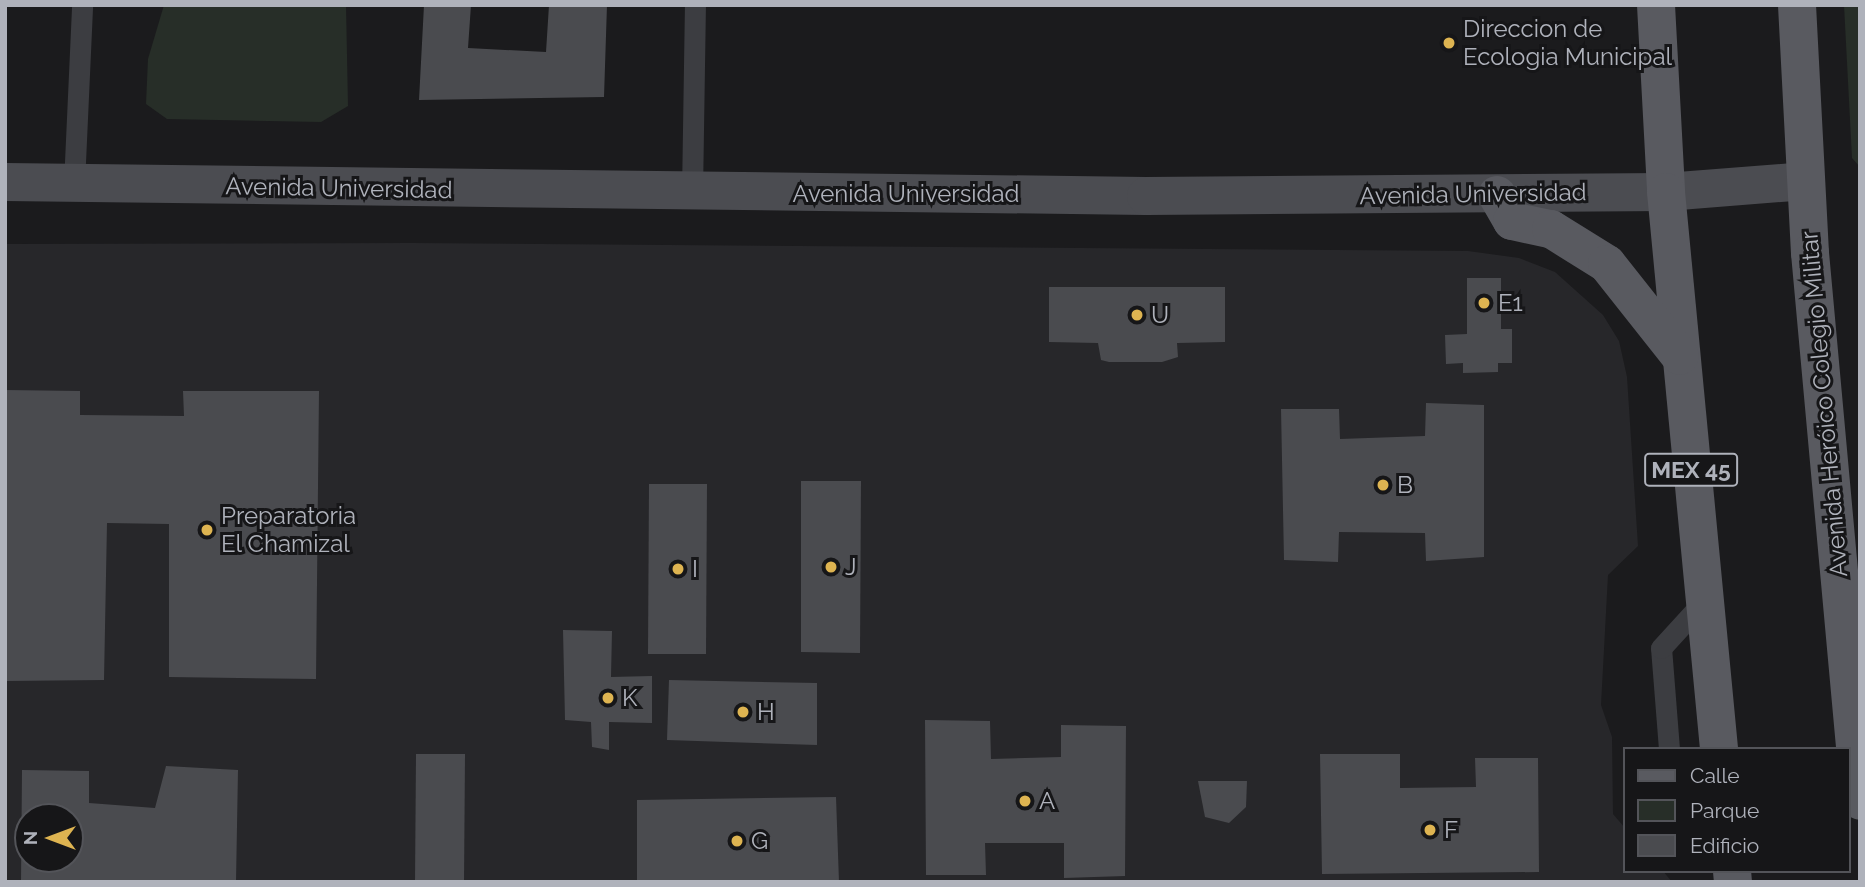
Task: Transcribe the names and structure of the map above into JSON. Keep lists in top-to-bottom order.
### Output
{
  "streets": {
    "main road": ["Avenida Universidad", "Avenida Heróico Colegio Militar", "MEX 45"]
  },
  "crossings": [
    ["Avenida Universidad", "Avenida Heróico Colegio Militar"],
    ["Avenida Universidad", "MEX 45"]
  ],
  "places": [
    "Direccion de Ecologia Municipal",
    "E1",
    "U",
    "B",
    "Preparatoria El Chamizal",
    "J",
    "I",
    "K",
    "H",
    "A",
    "F",
    "G"
  ],
  "legend": ["Calle", "Parque", "Edificio"],
  "north": "left"
}
